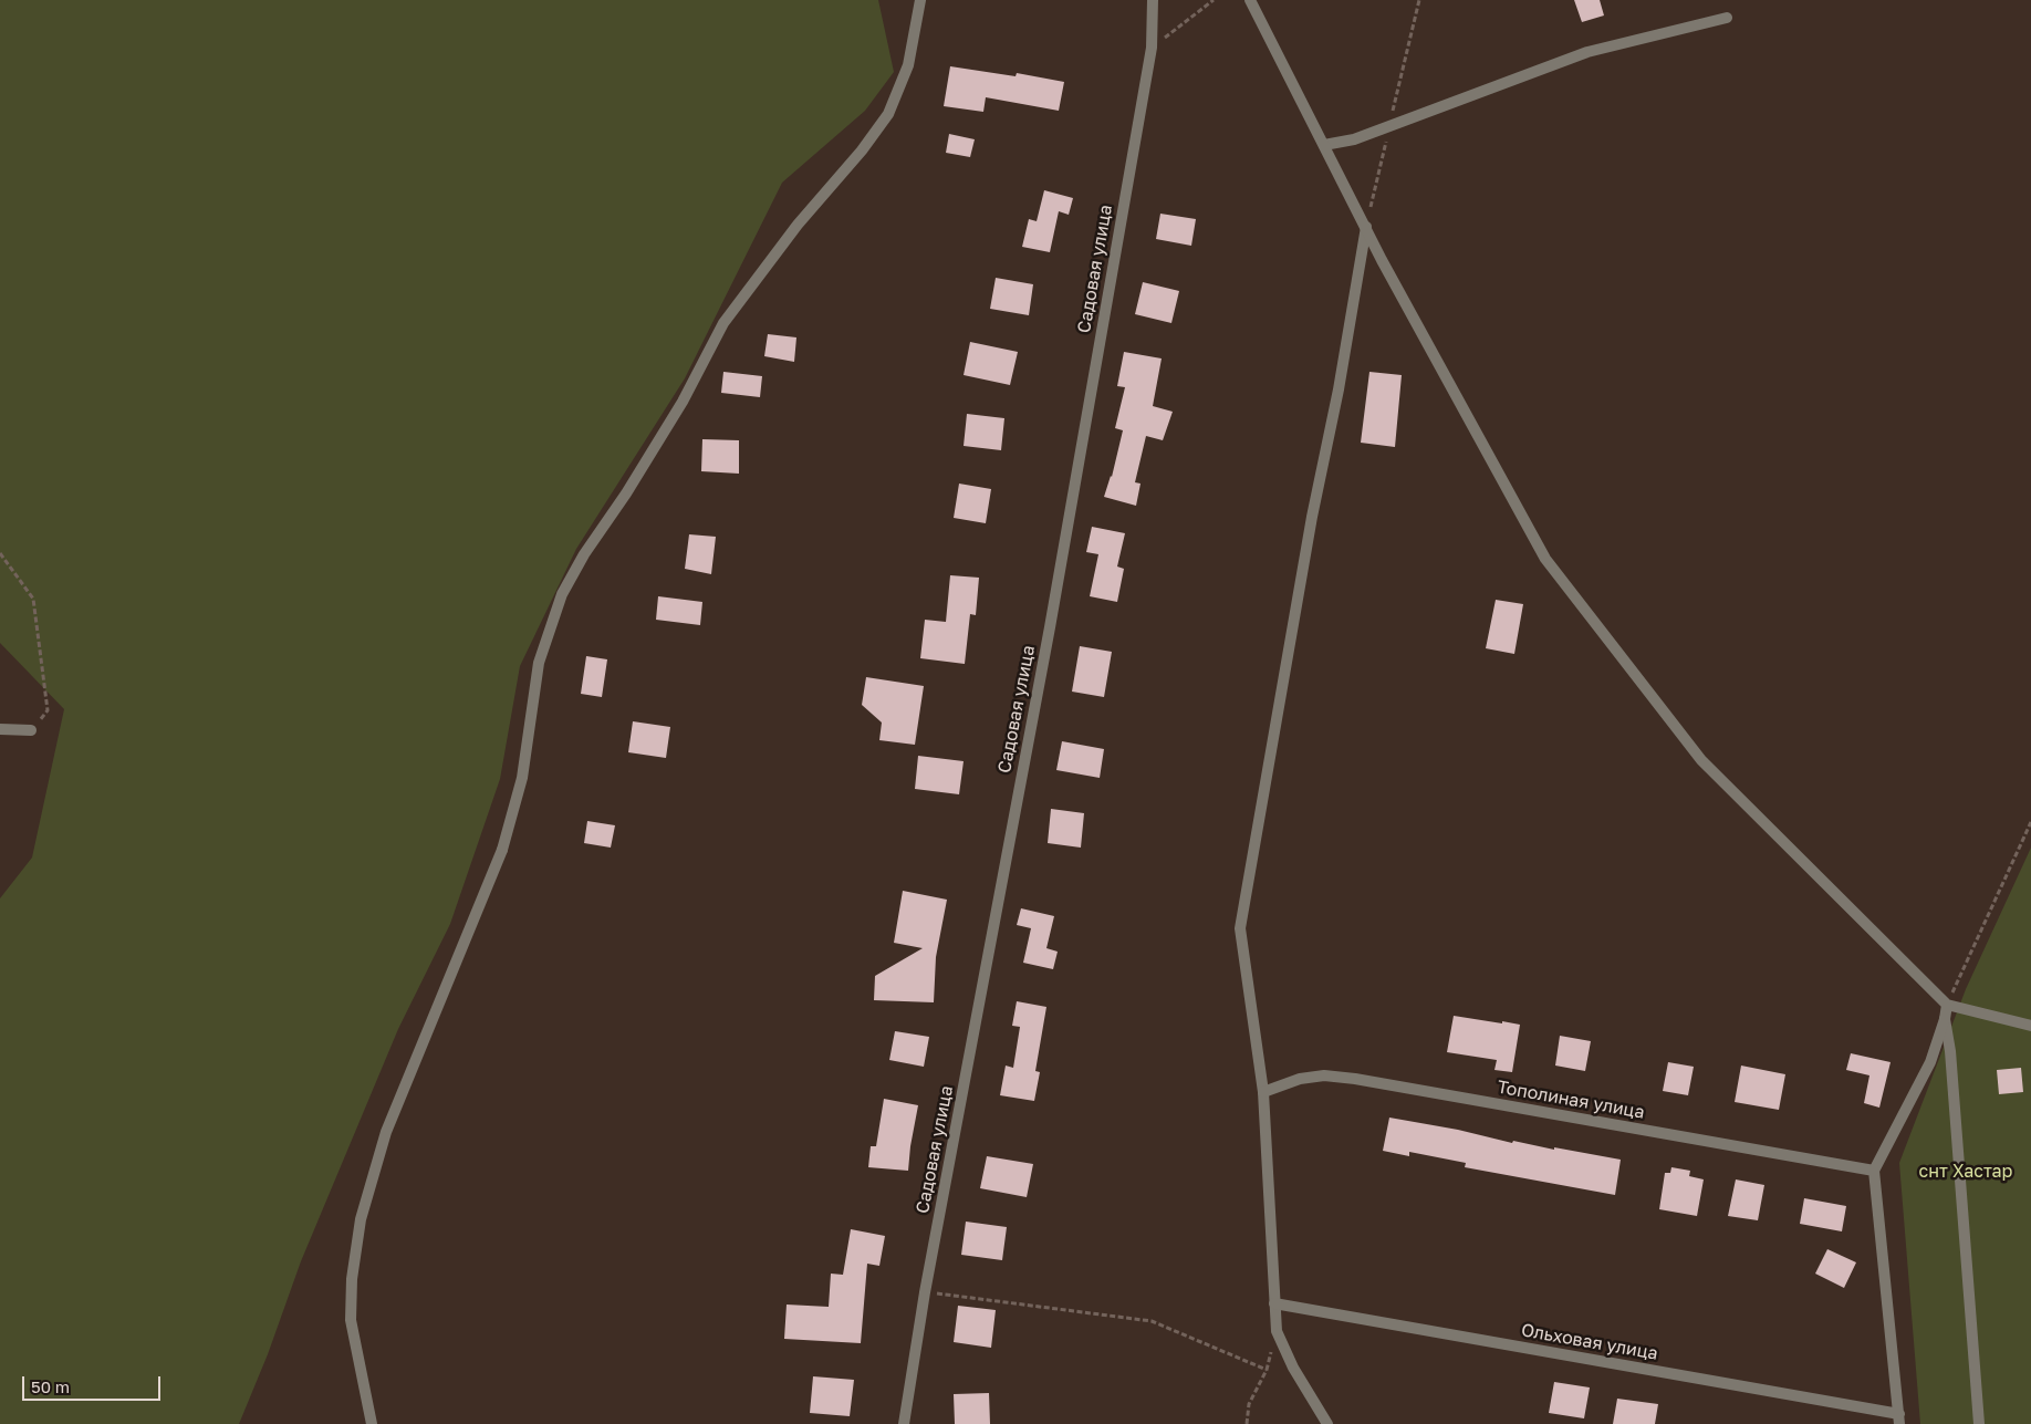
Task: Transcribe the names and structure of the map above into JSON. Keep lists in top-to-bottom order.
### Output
{
  "streets": {
    "street": ["Садовая улица", "Тополиная улица", "Ольховая улица"]
  },
  "parks": ["снт Хастар"],
  "scale_bar": "50 m"
}
